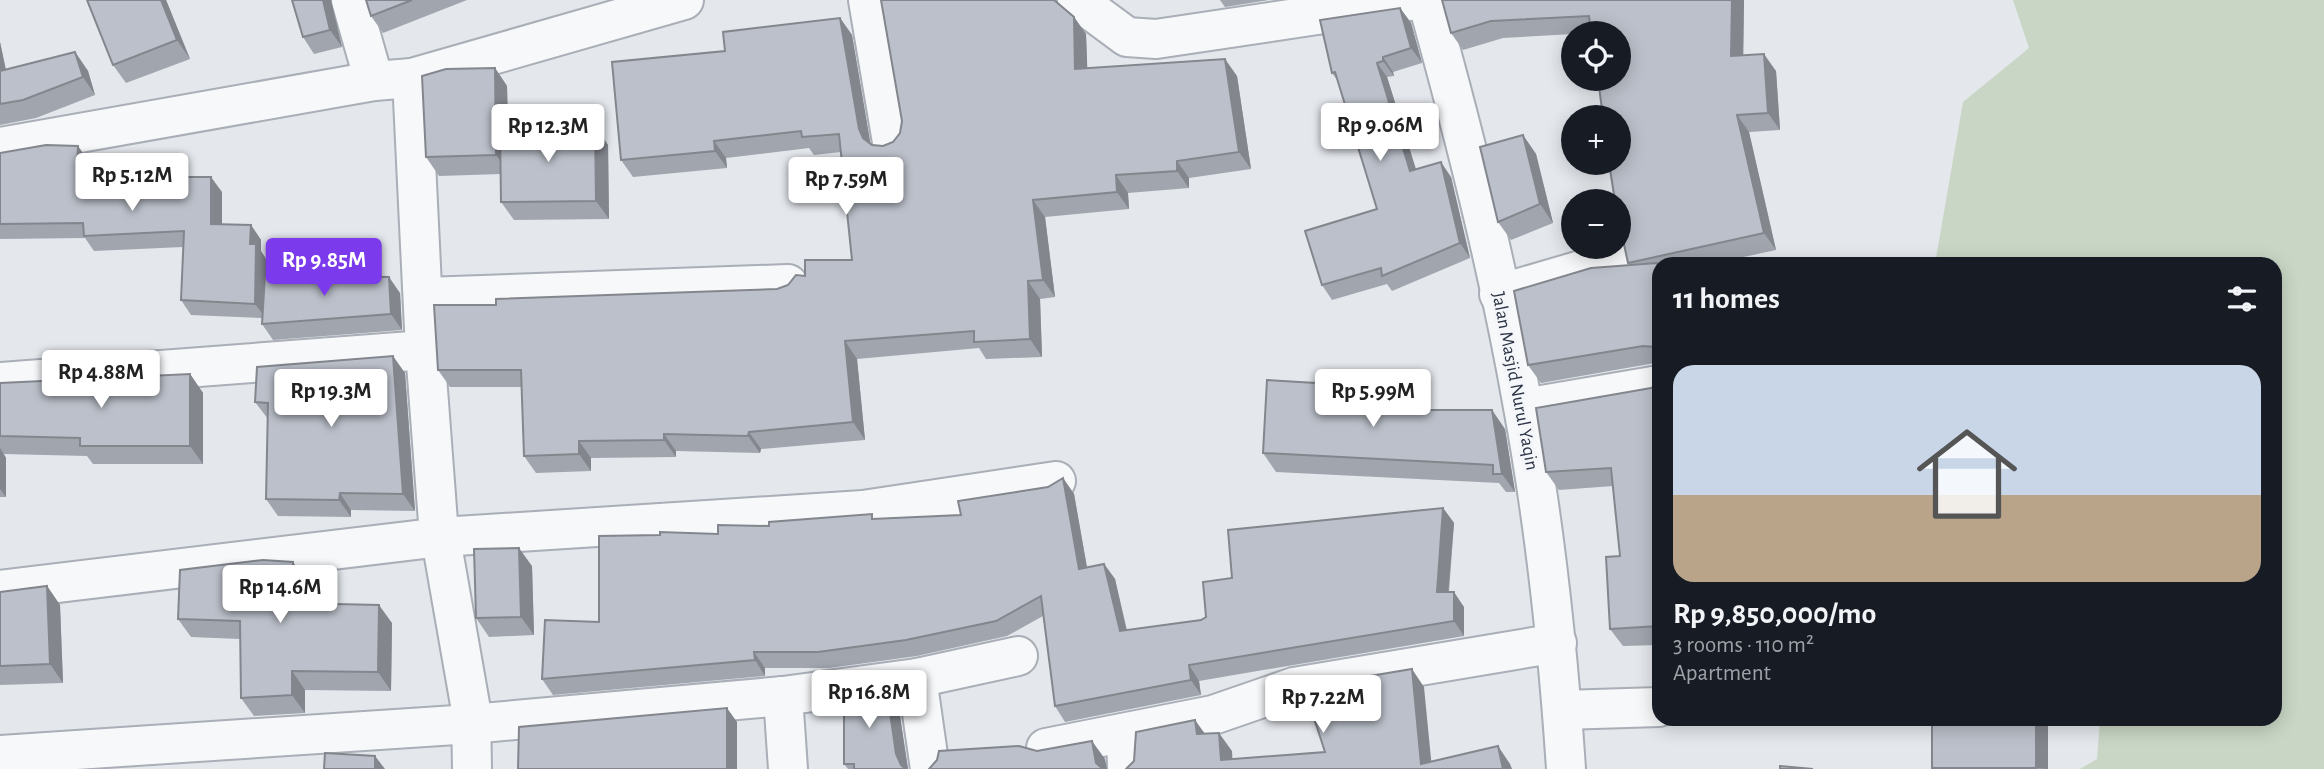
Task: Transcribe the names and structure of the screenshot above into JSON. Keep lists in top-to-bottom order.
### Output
{
  "streets": {
    "street": ["Jalan Masjid Nurul Yaqin"]
  },
  "page": {
    "map_buttons": ["+", "−"],
    "price": [
      "Rp 9.06M",
      "Rp 12.3M",
      "Rp 5.12M",
      "Rp 7.59M",
      "Rp 9.85M",
      "Rp 4.88M",
      "Rp 19.3M",
      "Rp 5.99M",
      "Rp 14.6M",
      "Rp 16.8M",
      "Rp 7.22M"
    ],
    "heading": "11 homes",
    "list": [
      {
        "name": "Rp 9,850,000/mo",
        "note": "3 rooms · 110 m² · Apartment"
      }
    ]
  }
}
